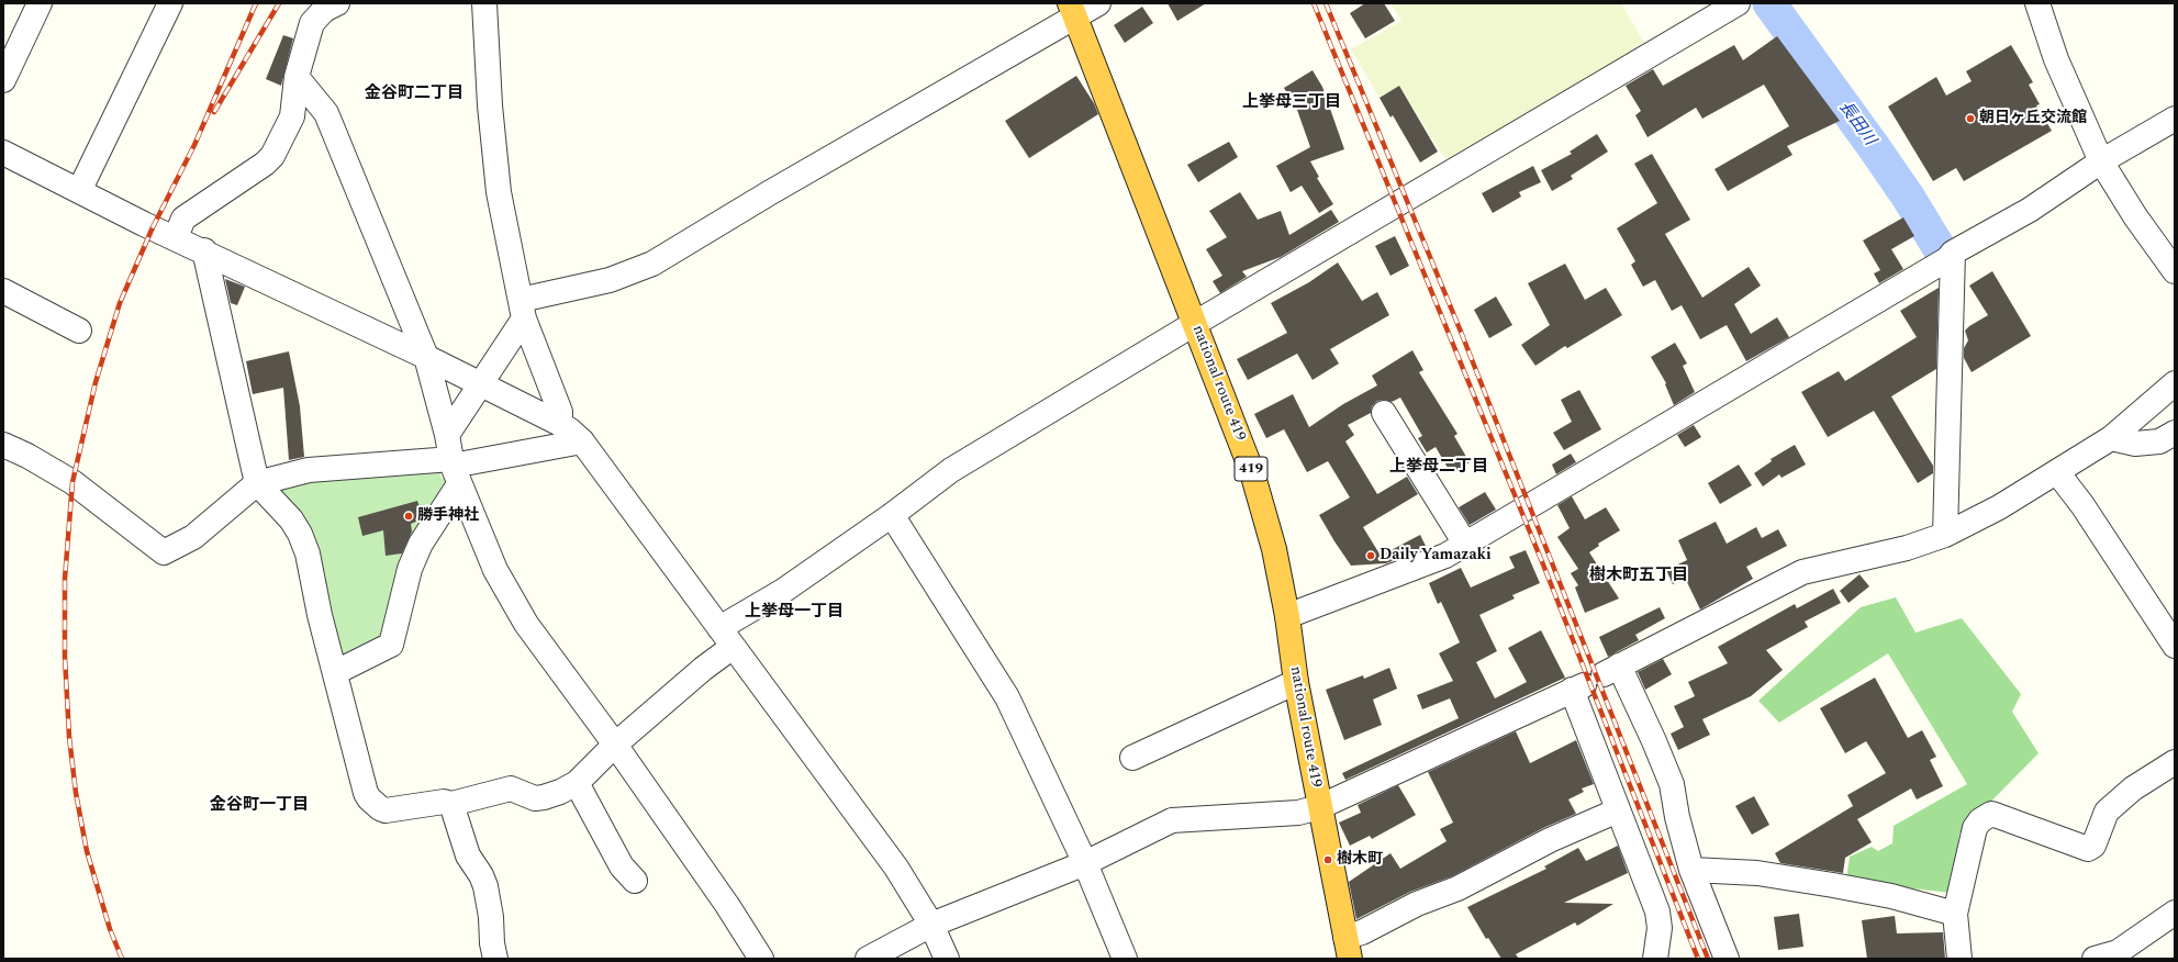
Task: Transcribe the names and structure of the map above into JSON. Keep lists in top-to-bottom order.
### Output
{
  "streets": {
    "highway": ["national route 419", "419"]
  },
  "districts": [
    "金谷町二丁目",
    "上挙母三丁目",
    "上挙母二丁目",
    "樹木町五丁目",
    "上挙母一丁目",
    "金谷町一丁目"
  ],
  "water": ["長田川"],
  "places": [
    "朝日ヶ丘交流館",
    "勝手神社",
    "Daily Yamazaki",
    "樹木町"
  ]
}
